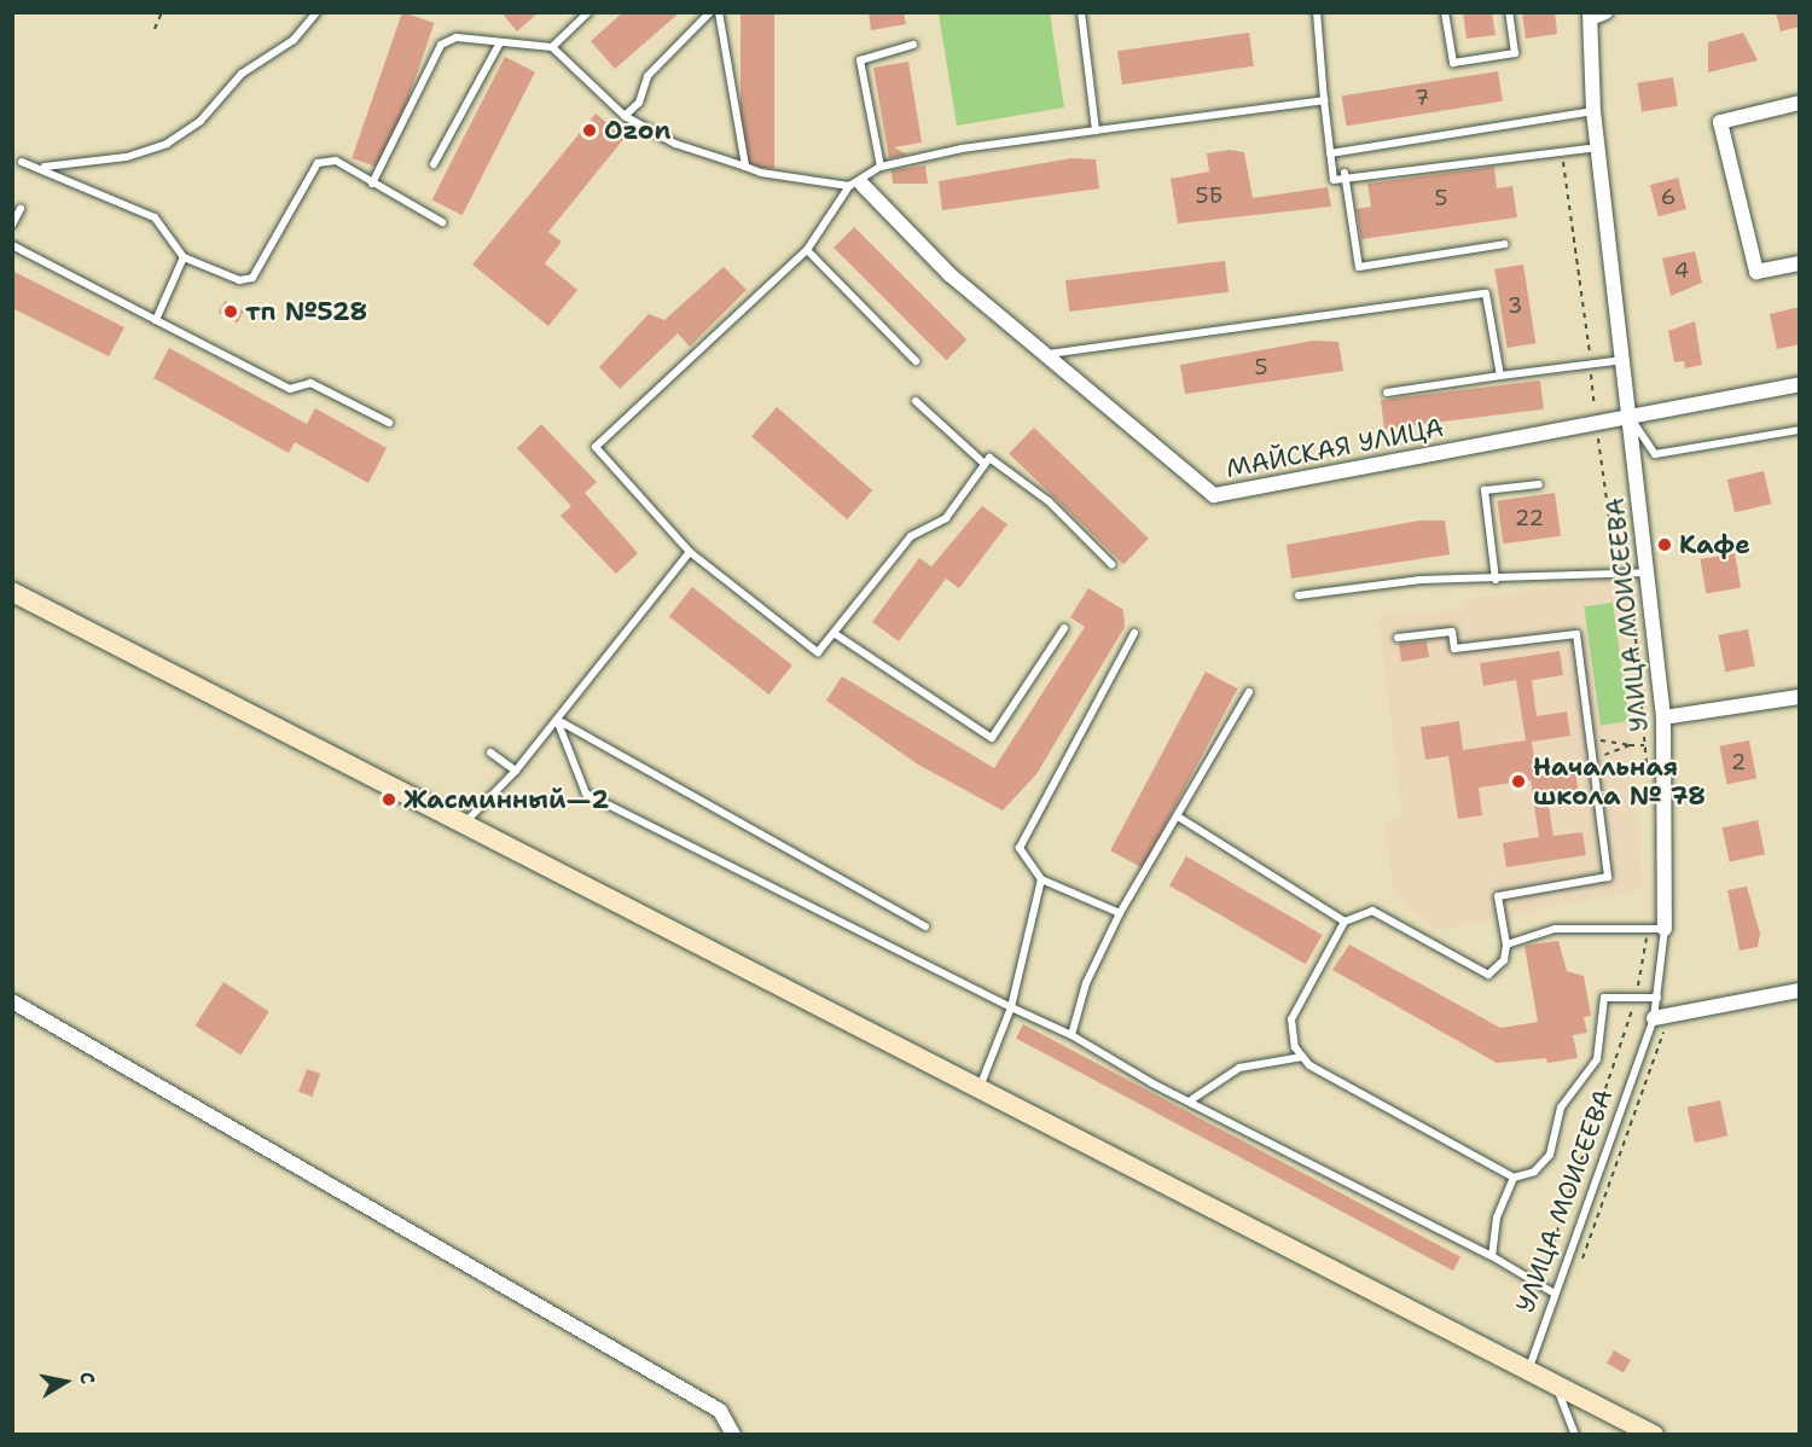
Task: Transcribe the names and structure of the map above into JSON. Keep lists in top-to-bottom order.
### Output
{
  "streets": {
    "street": ["МАЙСКАЯ УЛИЦА", "УЛИЦА МОИСЕЕВА"]
  },
  "crossings": [
    ["МАЙСКАЯ УЛИЦА", "УЛИЦА МОИСЕЕВА"]
  ],
  "places": [
    "Ozon",
    "тп №528",
    "Кафе",
    "Начальная школа № 78",
    "Жасминный—2"
  ],
  "house_numbers": [
    "7",
    "5Б",
    "6",
    "5",
    "4",
    "3",
    "5",
    "22",
    "2"
  ],
  "north": "right"
}
